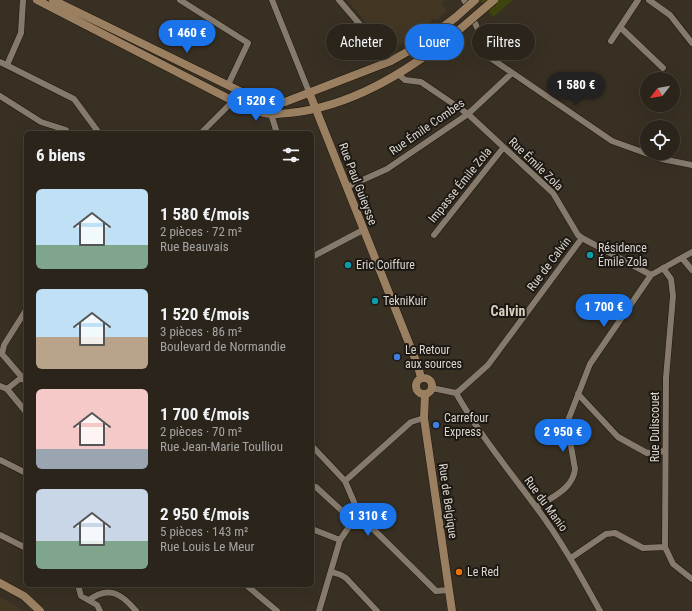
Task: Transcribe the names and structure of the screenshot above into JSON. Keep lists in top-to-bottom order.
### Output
{
  "streets": {
    "main road": ["Rue Paul Guieysse", "Rue de Belgique"],
    "street": [
      "Rue Émile Combes",
      "Rue Émile Zola",
      "Impasse Émile Zola",
      "Rue de Calvin",
      "Rue Duliscouet",
      "Rue du Manio"
    ]
  },
  "crossings": [
    ["Rue Émile Combes", "Rue Émile Zola"],
    ["Rue Émile Combes", "Rue Paul Guieysse"],
    ["Rue Émile Zola", "Impasse Émile Zola"],
    ["Rue Émile Zola", "Rue de Calvin"],
    ["Rue Paul Guieysse", "Rue de Belgique"],
    ["Rue de Calvin", "Rue du Manio"]
  ],
  "districts": ["Calvin"],
  "places": [
    "Résidence Émile Zola",
    "Eric Coiffure",
    "TekniKuir",
    "Le Retour aux sources",
    "Carrefour Express",
    "Le Red"
  ],
  "north": "bottom left",
  "page": {
    "price": [
      "1 460 €",
      "1 580 €",
      "1 520 €",
      "1 700 €",
      "2 950 €",
      "1 310 €"
    ],
    "chip": ["Acheter", "Louer", "Filtres"],
    "heading": "6 biens",
    "list": [
      {
        "name": "1 580 €/mois",
        "note": "2 pièces · 72 m² · Rue Beauvais"
      },
      {
        "name": "1 520 €/mois",
        "note": "3 pièces · 86 m² · Boulevard de Normandie"
      },
      {
        "name": "1 700 €/mois",
        "note": "2 pièces · 70 m² · Rue Jean-Marie Toulliou"
      },
      {
        "name": "2 950 €/mois",
        "note": "5 pièces · 143 m² · Rue Louis Le Meur"
      }
    ]
  }
}
